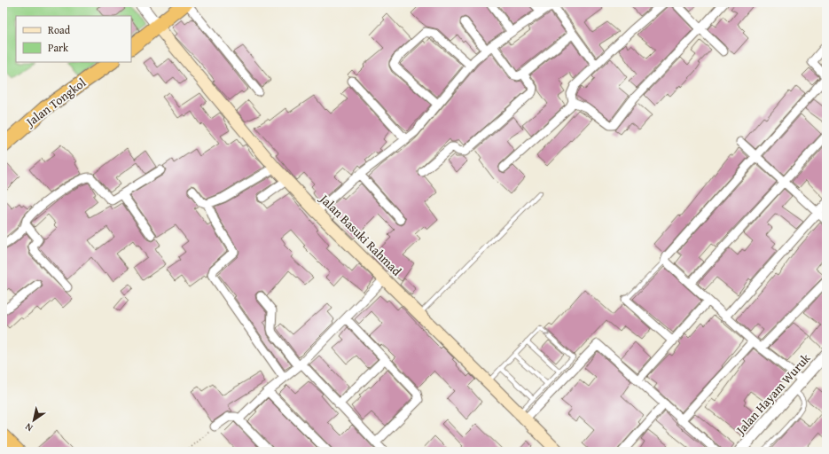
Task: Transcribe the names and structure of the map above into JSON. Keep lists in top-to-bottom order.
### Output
{
  "streets": {
    "highway": ["Jalan Tongkol"],
    "main road": ["Jalan Basuki Rahmad"],
    "street": ["Jalan Hayam Wuruk"]
  },
  "legend": ["Road", "Park"],
  "north": "bottom left"
}
